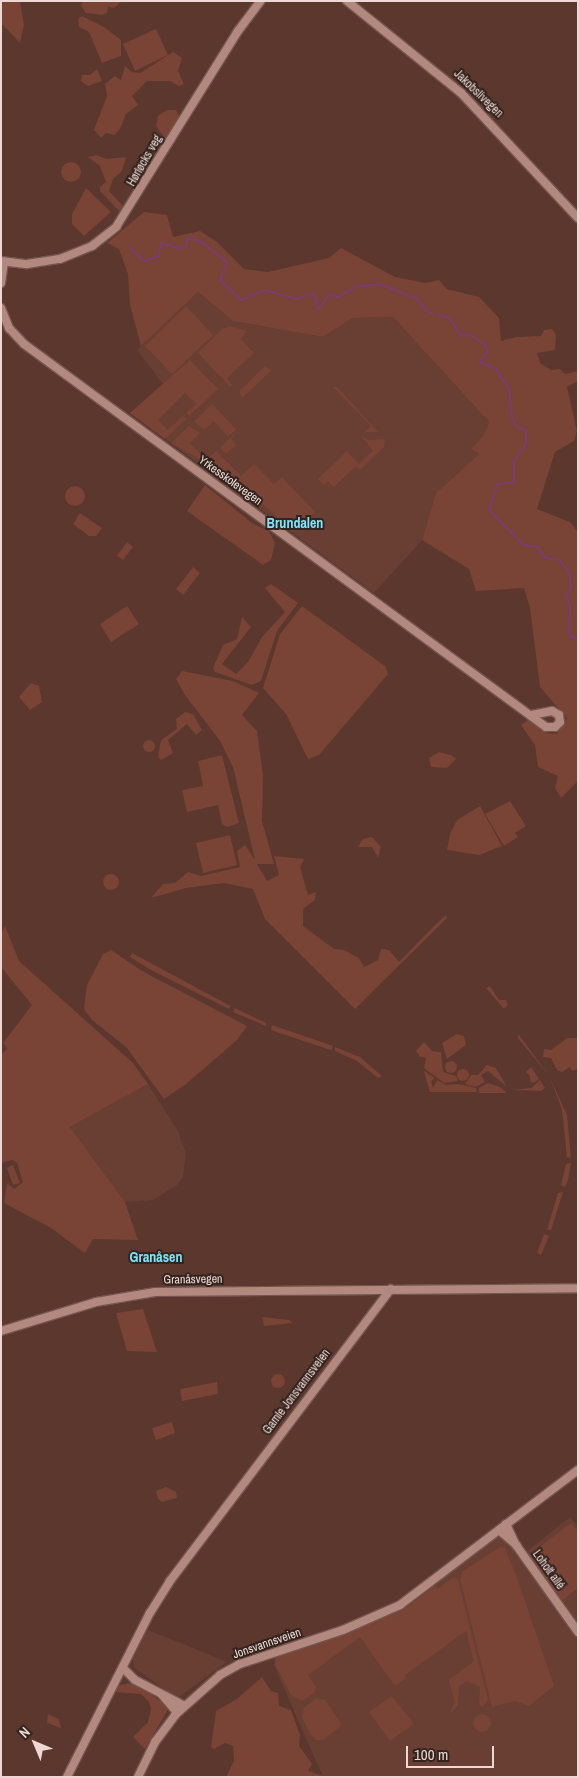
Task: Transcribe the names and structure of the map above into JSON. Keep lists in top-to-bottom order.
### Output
{
  "streets": {
    "street": [
      "Jakobslivegen",
      "Hørløcks veg",
      "Yrkesskolevegen",
      "Granåsvegen",
      "Gamle Jonsvannsveien",
      "Loholt allé",
      "Jonsvannsveien"
    ]
  },
  "crossings": [
    ["Granåsvegen", "Gamle Jonsvannsveien"],
    ["Loholt allé", "Jonsvannsveien"]
  ],
  "districts": ["Brundalen", "Granåsen"],
  "scale_bar": "100 m",
  "north": "top left"
}
